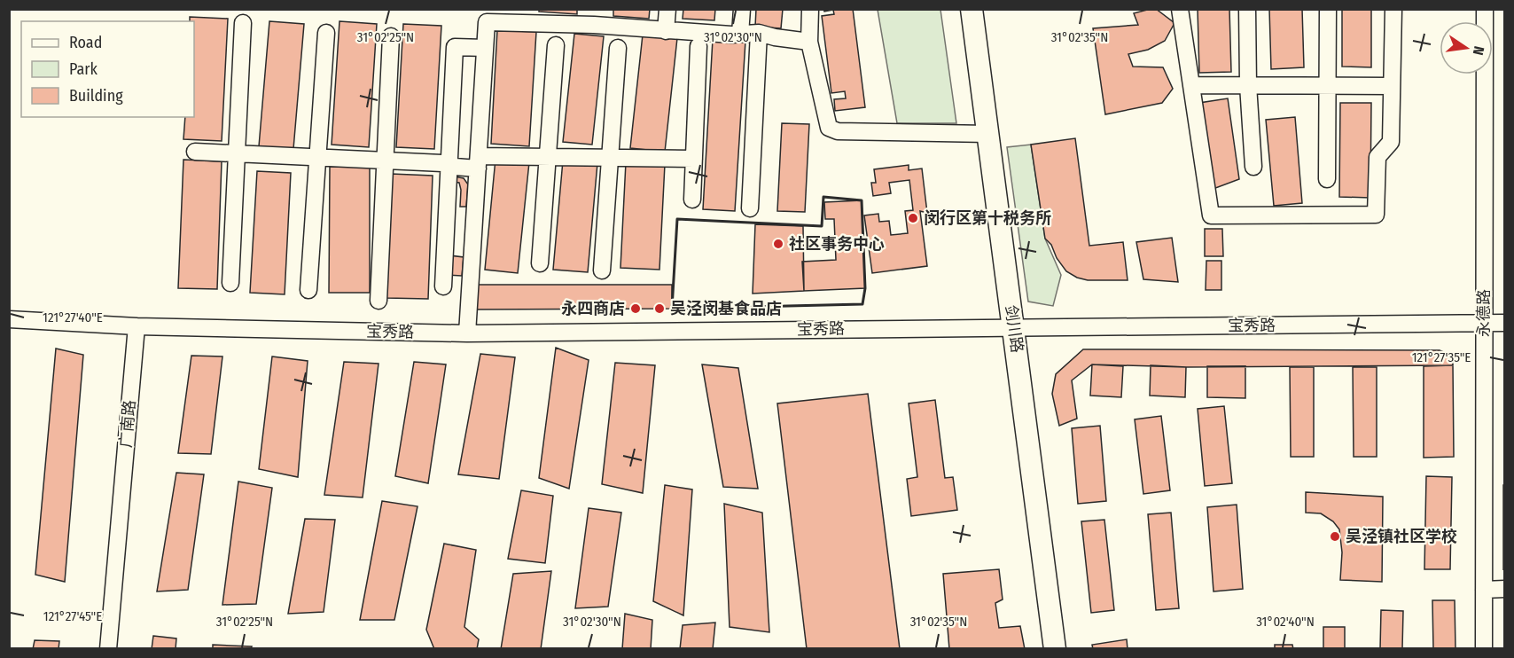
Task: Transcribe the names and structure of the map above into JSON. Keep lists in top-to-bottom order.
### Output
{
  "streets": {
    "main road": ["剑川路"],
    "street": ["永德路", "宝秀路", "广南路"]
  },
  "crossings": [
    ["永德路", "宝秀路"],
    ["宝秀路", "剑川路"],
    ["宝秀路", "广南路"]
  ],
  "places": [
    "闵行区第十税务所",
    "社区事务中心",
    "永四商店",
    "吴泾闵基食品店",
    "吴泾镇社区学校"
  ],
  "legend": ["Road", "Park", "Building"],
  "north": "right",
  "coordinates": [
    "31°02'25\"N",
    "31°02'30\"N",
    "31°02'35\"N",
    "121°27'40\"E",
    "121°27'35\"E",
    "121°27'45\"E",
    "31°02'40\"N"
  ]
}
